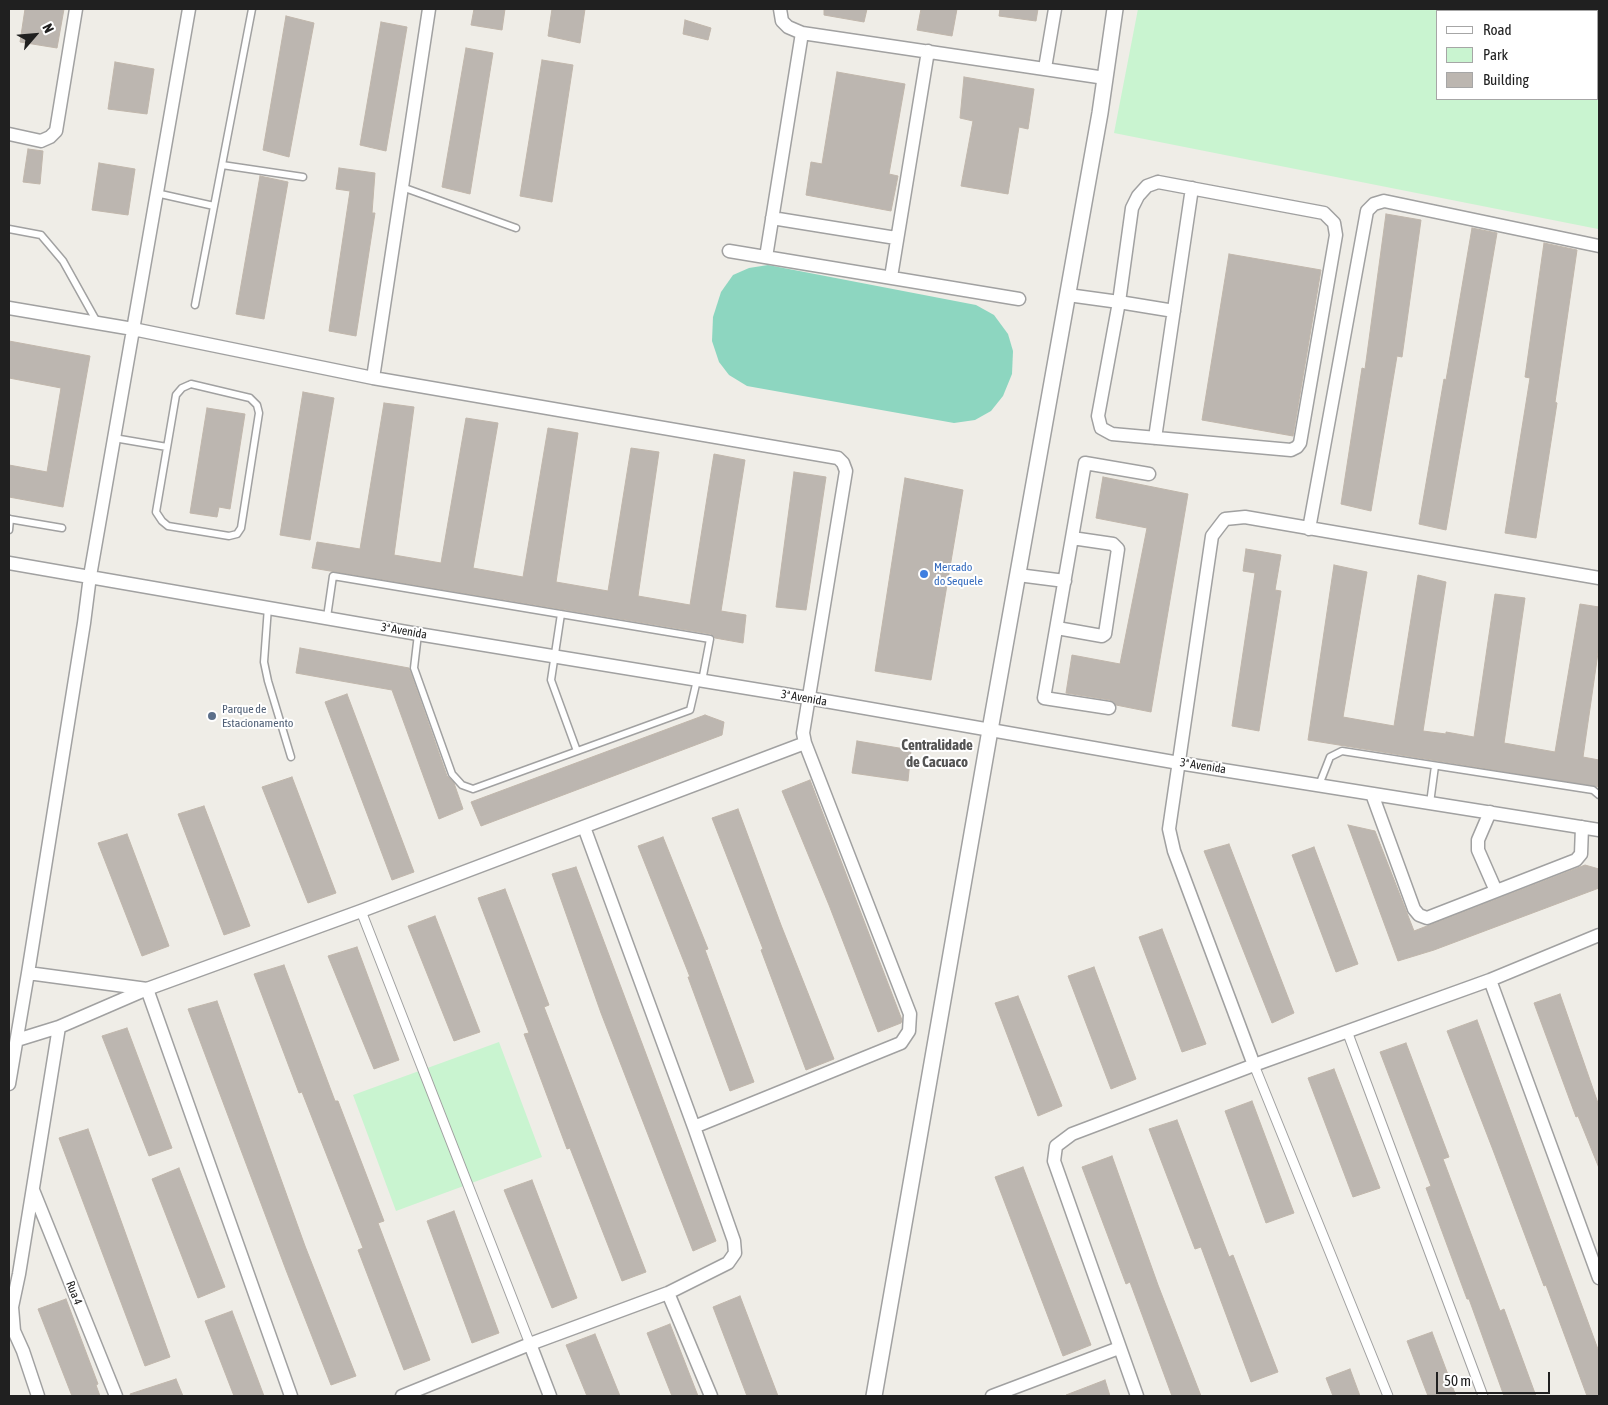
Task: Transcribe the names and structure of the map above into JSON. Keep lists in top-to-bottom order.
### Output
{
  "streets": {
    "street": ["3ª Avenida", "Rua 4"]
  },
  "districts": ["Centralidade de Cacuaco"],
  "places": ["Mercado do Sequele", "Parque de Estacionamento"],
  "legend": ["Road", "Park", "Building"],
  "scale_bar": "50 m",
  "north": "top right"
}
